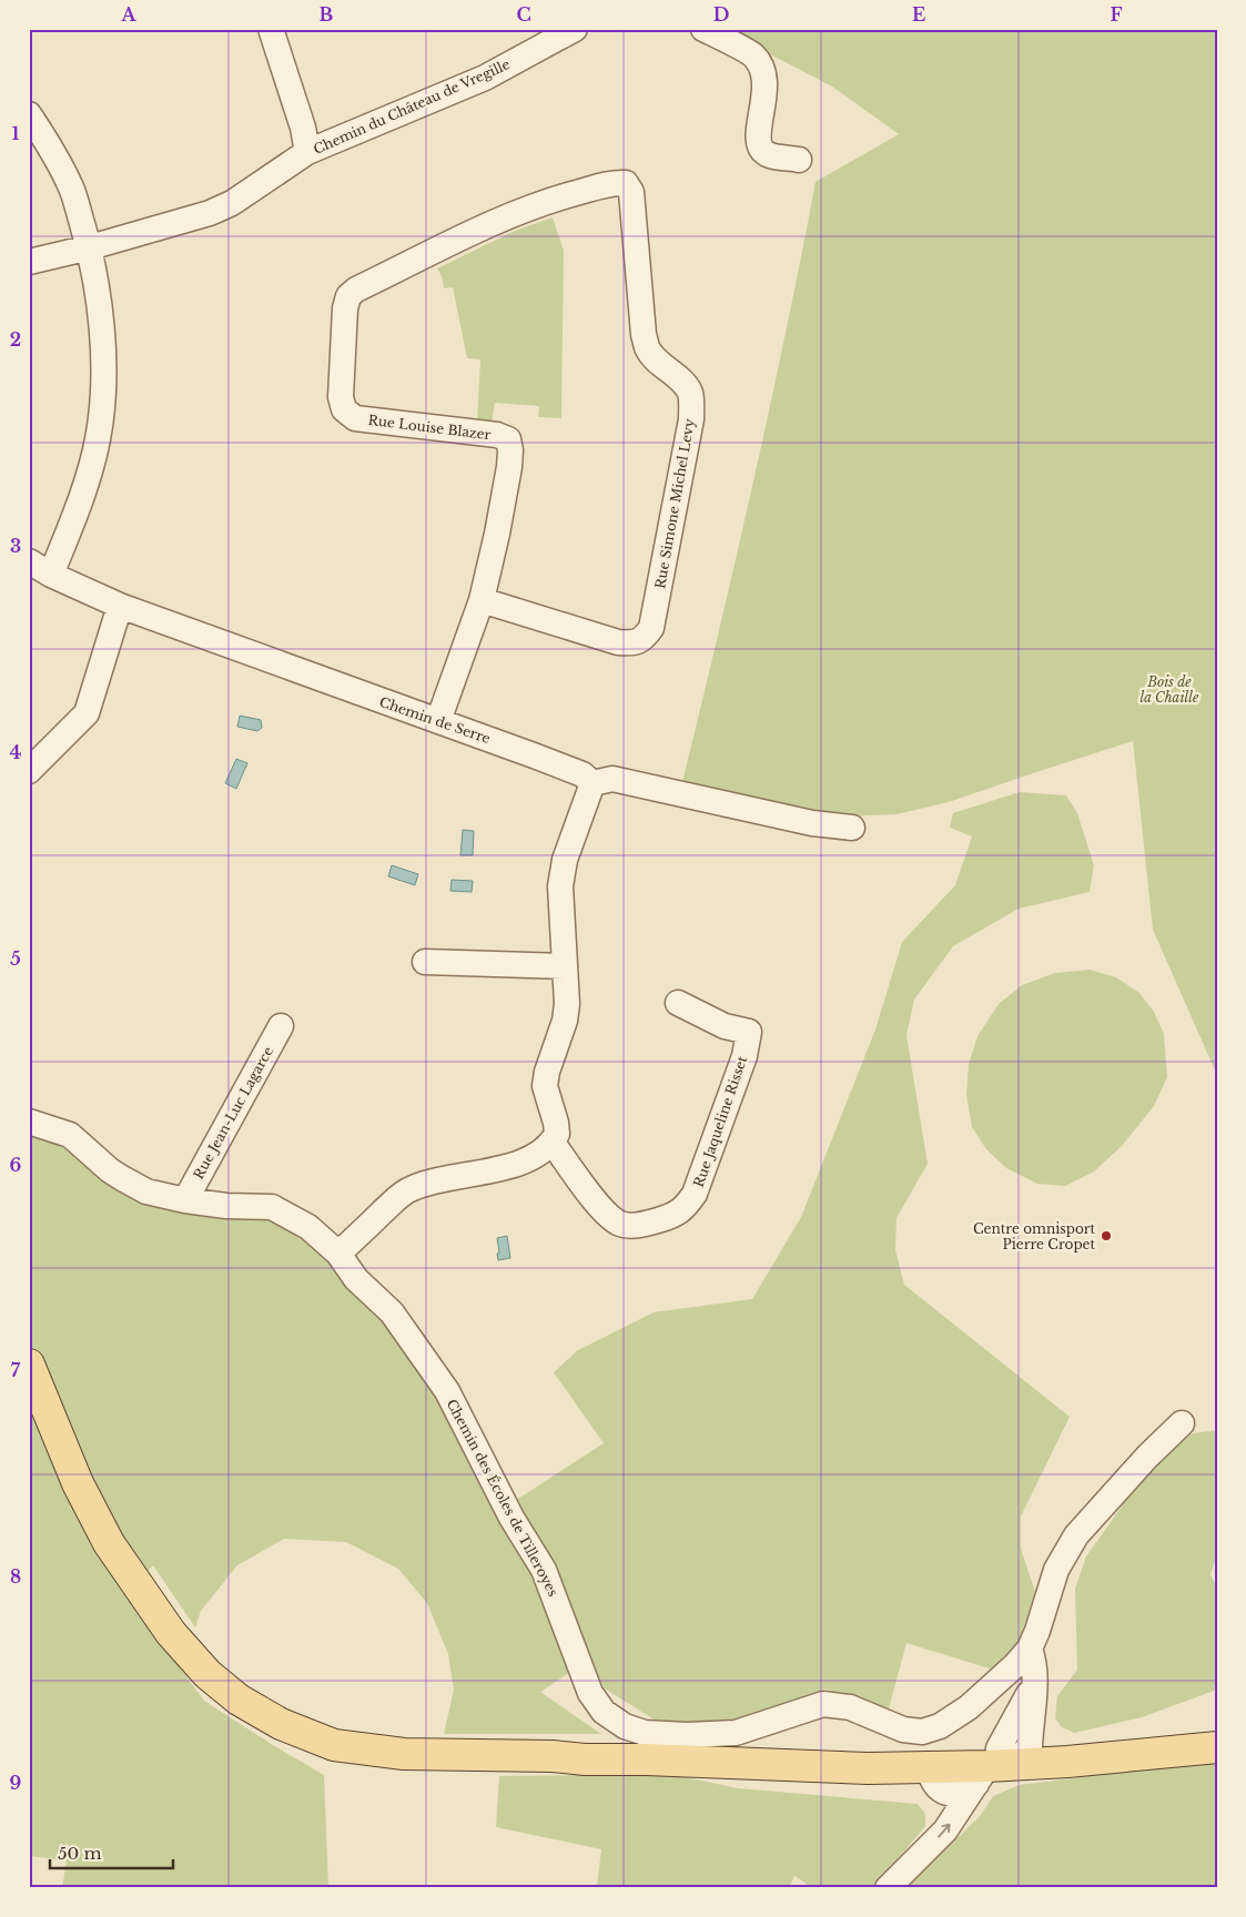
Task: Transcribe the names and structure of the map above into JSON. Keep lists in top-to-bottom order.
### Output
{
  "streets": {
    "street": [
      "Chemin du Château de Vregille",
      "Rue Louise Blazer",
      "Rue Simone Michel Levy",
      "Chemin de Serre",
      "Rue Jean-Luc Lagarce",
      "Rue Jaqueline Risset",
      "Chemin des Écoles de Tilleroyes"
    ]
  },
  "crossings": [
    ["Rue Louise Blazer", "Rue Simone Michel Levy"],
    ["Rue Louise Blazer", "Chemin de Serre"],
    ["Rue Jean-Luc Lagarce", "Chemin des Écoles de Tilleroyes"]
  ],
  "parks": ["Bois de la Chaille"],
  "places": ["Centre omnisport Pierre Cropet"],
  "scale_bar": "50 m",
  "grid": {
    "columns": [
      "A",
      "B",
      "C",
      "D",
      "E",
      "F"
    ],
    "rows": [
      "1",
      "2",
      "3",
      "4",
      "5",
      "6",
      "7",
      "8",
      "9"
    ]
  }
}
